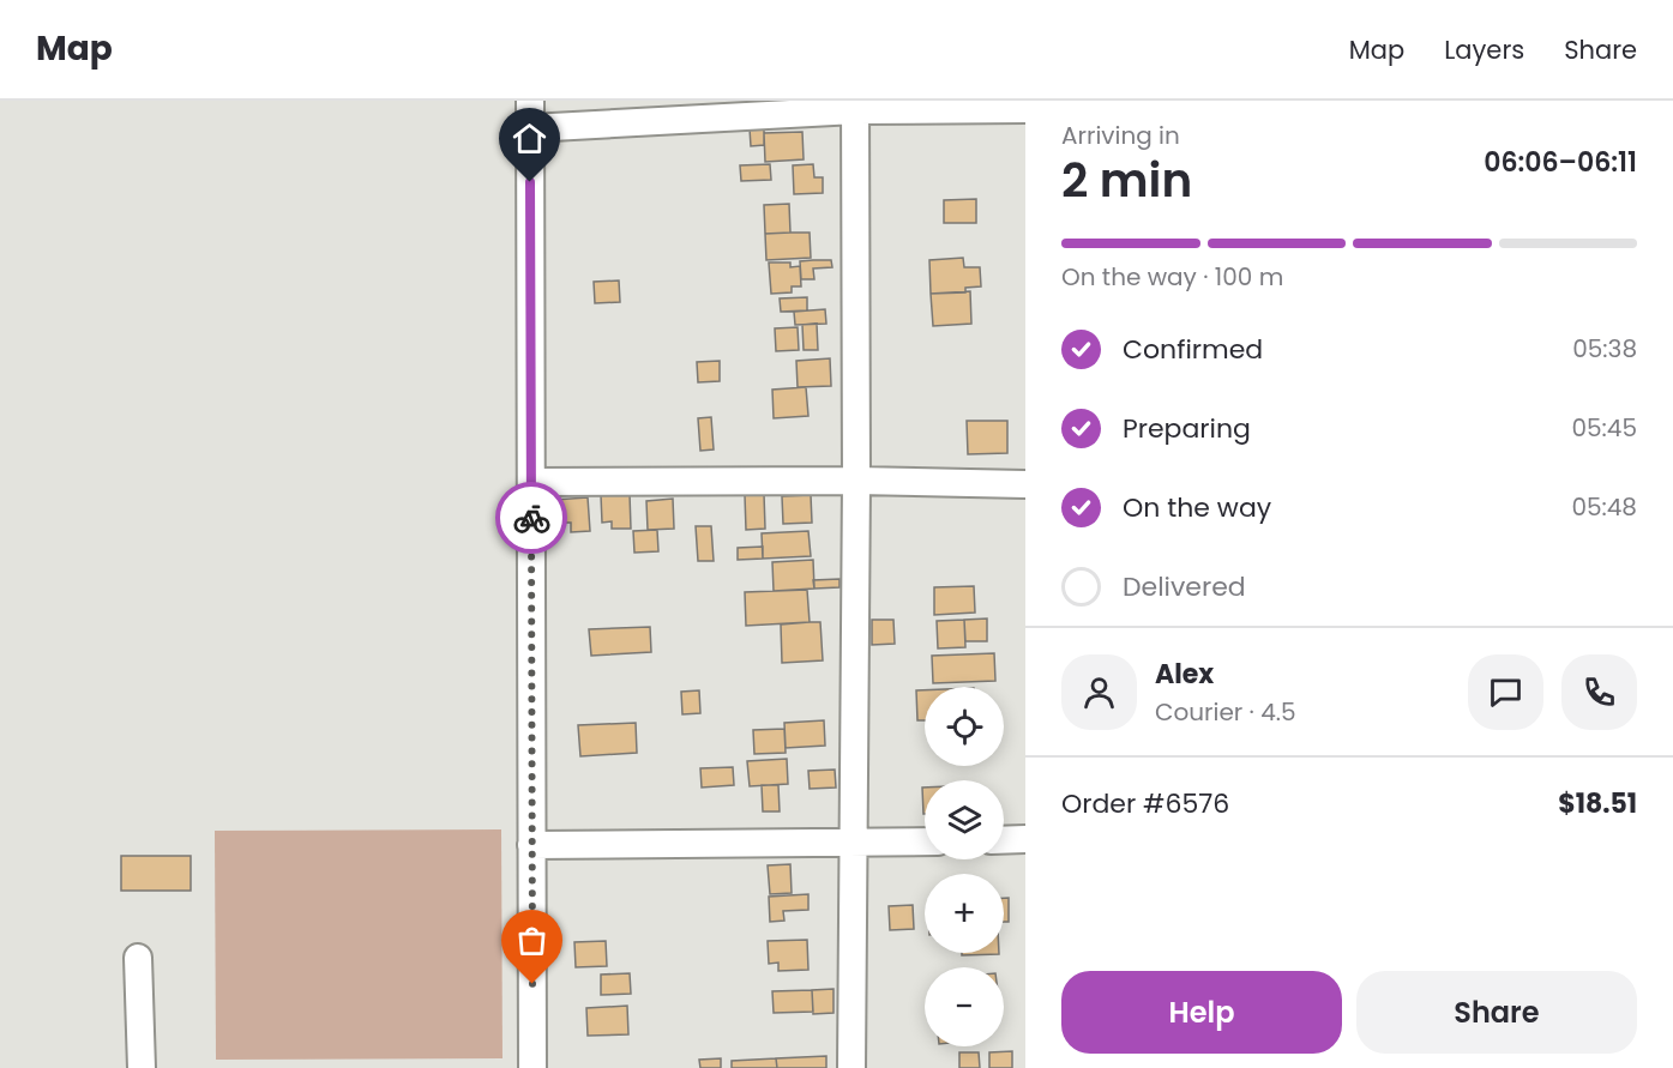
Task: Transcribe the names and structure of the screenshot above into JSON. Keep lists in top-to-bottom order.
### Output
{
  "page": {
    "header": "Map",
    "nav": ["Map", "Layers", "Share"],
    "heading": ["2 min", "Arriving in", "06:06–06:11"],
    "panel": [
      "Alex",
      "Courier · 4.5",
      "Order #6576",
      "$18.51"
    ],
    "bar": "On the way · 100 m",
    "list": [
      ["Confirmed", "05:38"],
      ["Preparing", "05:45"],
      ["On the way", "05:48"],
      "Delivered"
    ],
    "map_buttons": ["+", "−"],
    "buttons": ["Help", "Share"]
  }
}
